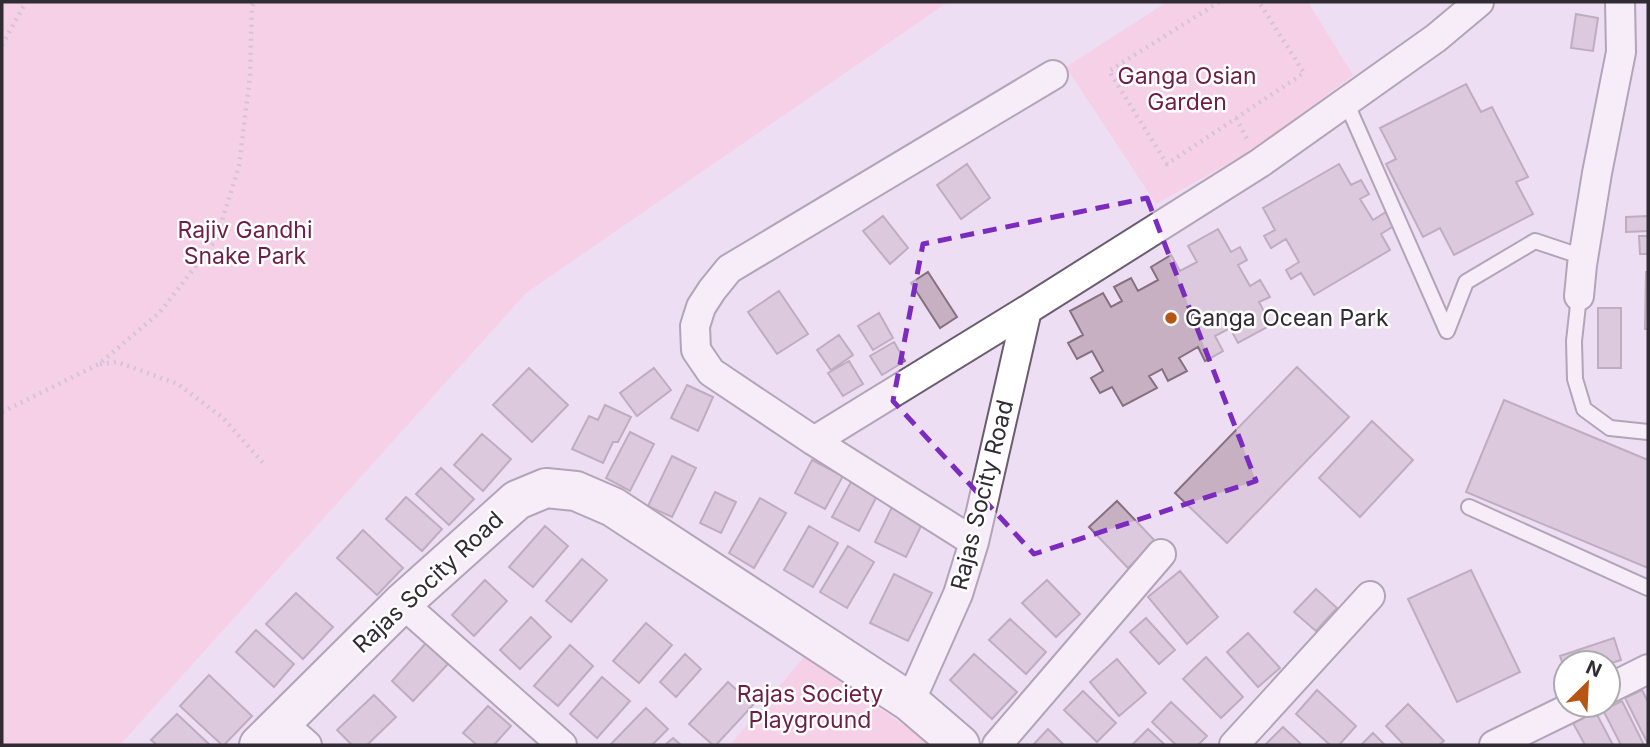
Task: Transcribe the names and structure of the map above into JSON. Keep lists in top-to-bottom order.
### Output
{
  "streets": {
    "street": ["Rajas Socity Road"]
  },
  "parks": ["Ganga Osian Garden", "Rajiv Gandhi Snake Park", "Rajas Society Playground"],
  "places": ["Ganga Ocean Park"],
  "north": "top right"
}
